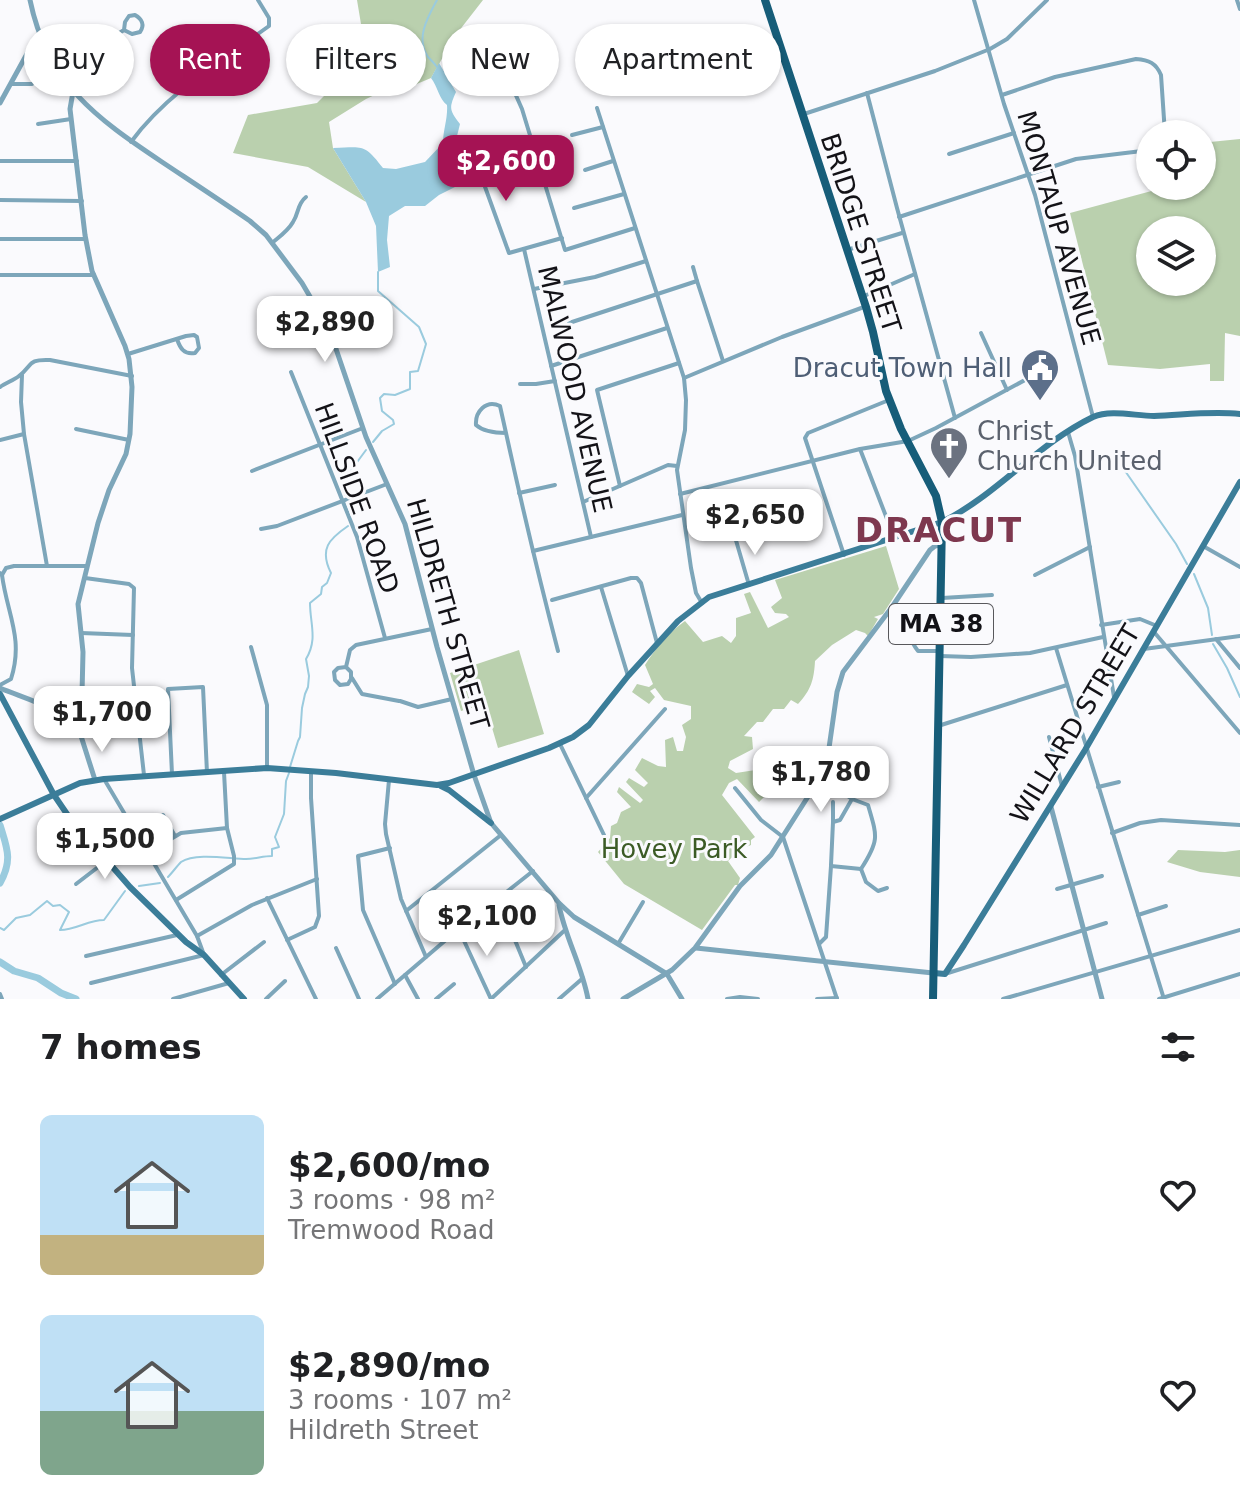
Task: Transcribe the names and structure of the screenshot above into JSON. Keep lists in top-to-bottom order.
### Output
{
  "streets": {
    "main road": ["BRIDGE STREET", "MA 38", "WILLARD STREET"],
    "street": [
      "MONTAUP AVENUE",
      "MALWOOD AVENUE",
      "HILLSIDE ROAD",
      "HILDRETH STREET"
    ]
  },
  "districts": ["DRACUT"],
  "parks": ["Hovey Park"],
  "places": {
    "public building": ["Dracut Town Hall"],
    "church": ["Christ Church United"]
  },
  "page": {
    "chip": [
      "Buy",
      "Rent",
      "Filters",
      "New",
      "Apartment"
    ],
    "price": [
      "$2,600",
      "$2,890",
      "$2,650",
      "$1,700",
      "$1,780",
      "$1,500",
      "$2,100"
    ],
    "heading": "7 homes",
    "list": [
      {
        "name": "$2,600/mo",
        "note": "3 rooms · 98 m² · Tremwood Road"
      },
      {
        "name": "$2,890/mo",
        "note": "3 rooms · 107 m² · Hildreth Street"
      }
    ]
  }
}
